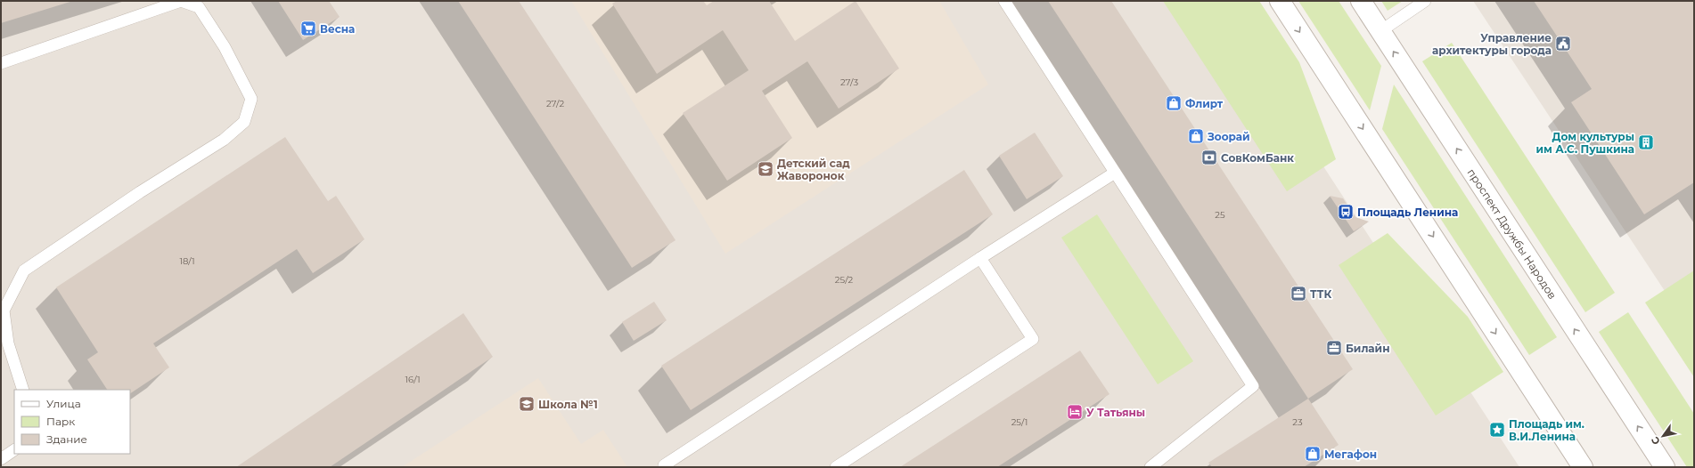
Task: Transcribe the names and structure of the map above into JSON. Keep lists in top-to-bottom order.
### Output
{
  "streets": {
    "street": ["проспект Дружбы Народов"]
  },
  "places": {
    "supermarket": ["Весна"],
    "public building": ["Управление архитектуры города"],
    "shop": ["Флирт", "Зоорай", "Мегафон"],
    "building": ["Дом культуры им А.С. Пушкина"],
    "bank": ["СовКомБанк"],
    "school or university": ["Детский сад Жаворонок", "Школа №1"],
    "bus stop": ["Площадь Ленина"],
    "office": ["ТТК", "Билайн"],
    "hotel": ["У Татьяны"],
    "place": ["Площадь им. В.И.Ленина"]
  },
  "house_numbers": [
    "27/3",
    "27/2",
    "25",
    "18/1",
    "25/2",
    "16/1",
    "25/1",
    "23"
  ],
  "legend": ["Улица", "Парк", "Здание"],
  "north": "bottom left"
}
